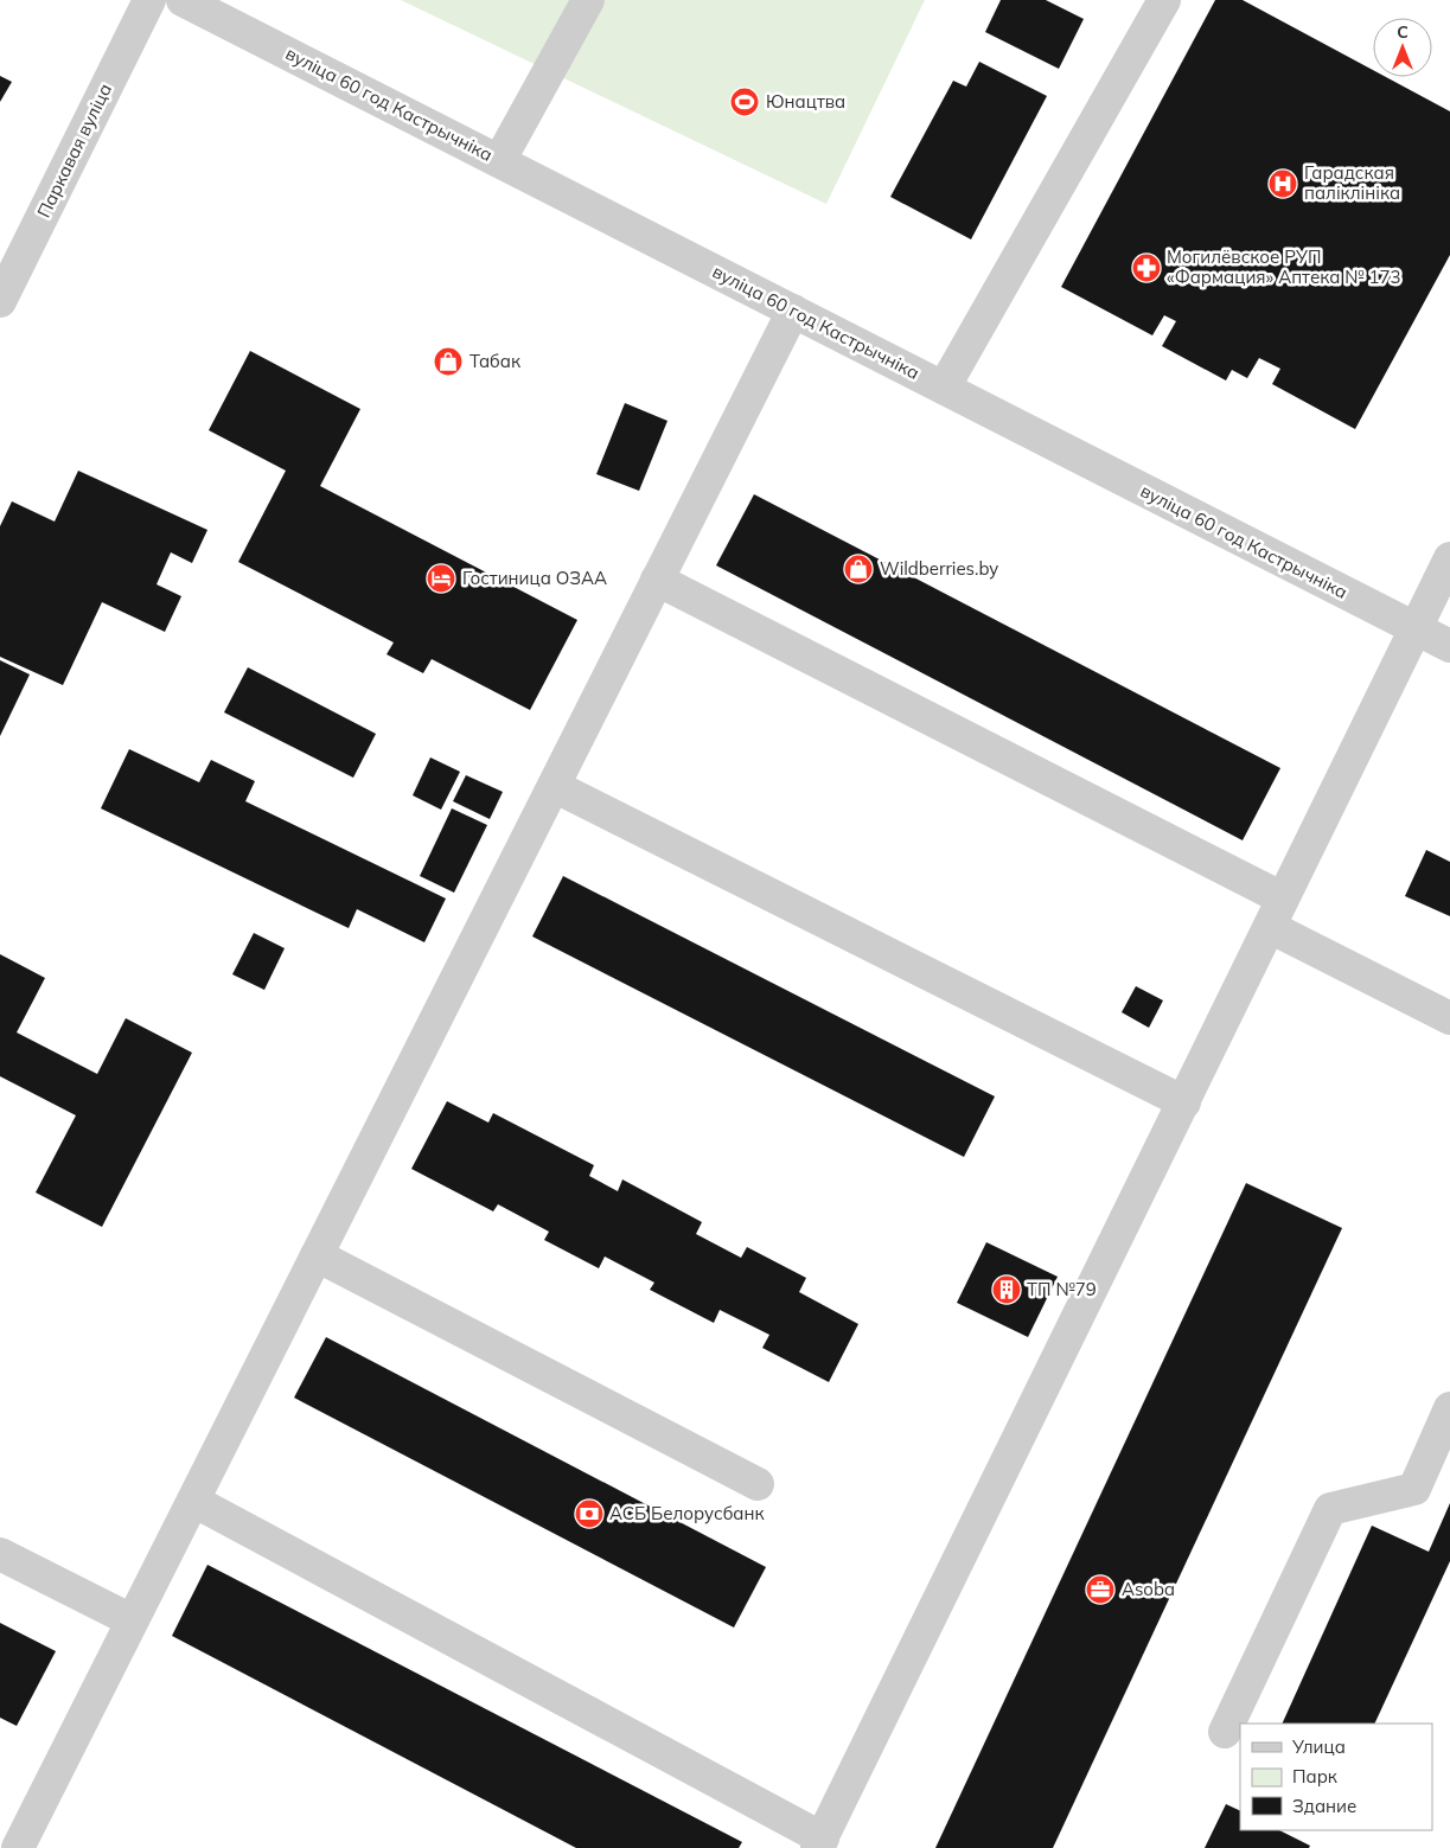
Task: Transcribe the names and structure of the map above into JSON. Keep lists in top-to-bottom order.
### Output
{
  "streets": {
    "street": ["вуліца 60 год Кастрычніка", "Паркавая вуліца"]
  },
  "places": {
    "sports": ["Юнацтва"],
    "hospital": ["Гарадская паліклініка"],
    "pharmacy": ["Могилёвское РУП «Фармация» Аптека № 173"],
    "shop": ["Табак", "Wildberries.by"],
    "hotel": ["Гостиница ОЗАА"],
    "building": ["ТП №79"],
    "bank": ["АСБ Белорусбанк"],
    "office": ["Asoba"]
  },
  "legend": ["Улица", "Парк", "Здание"],
  "north": "top"
}
